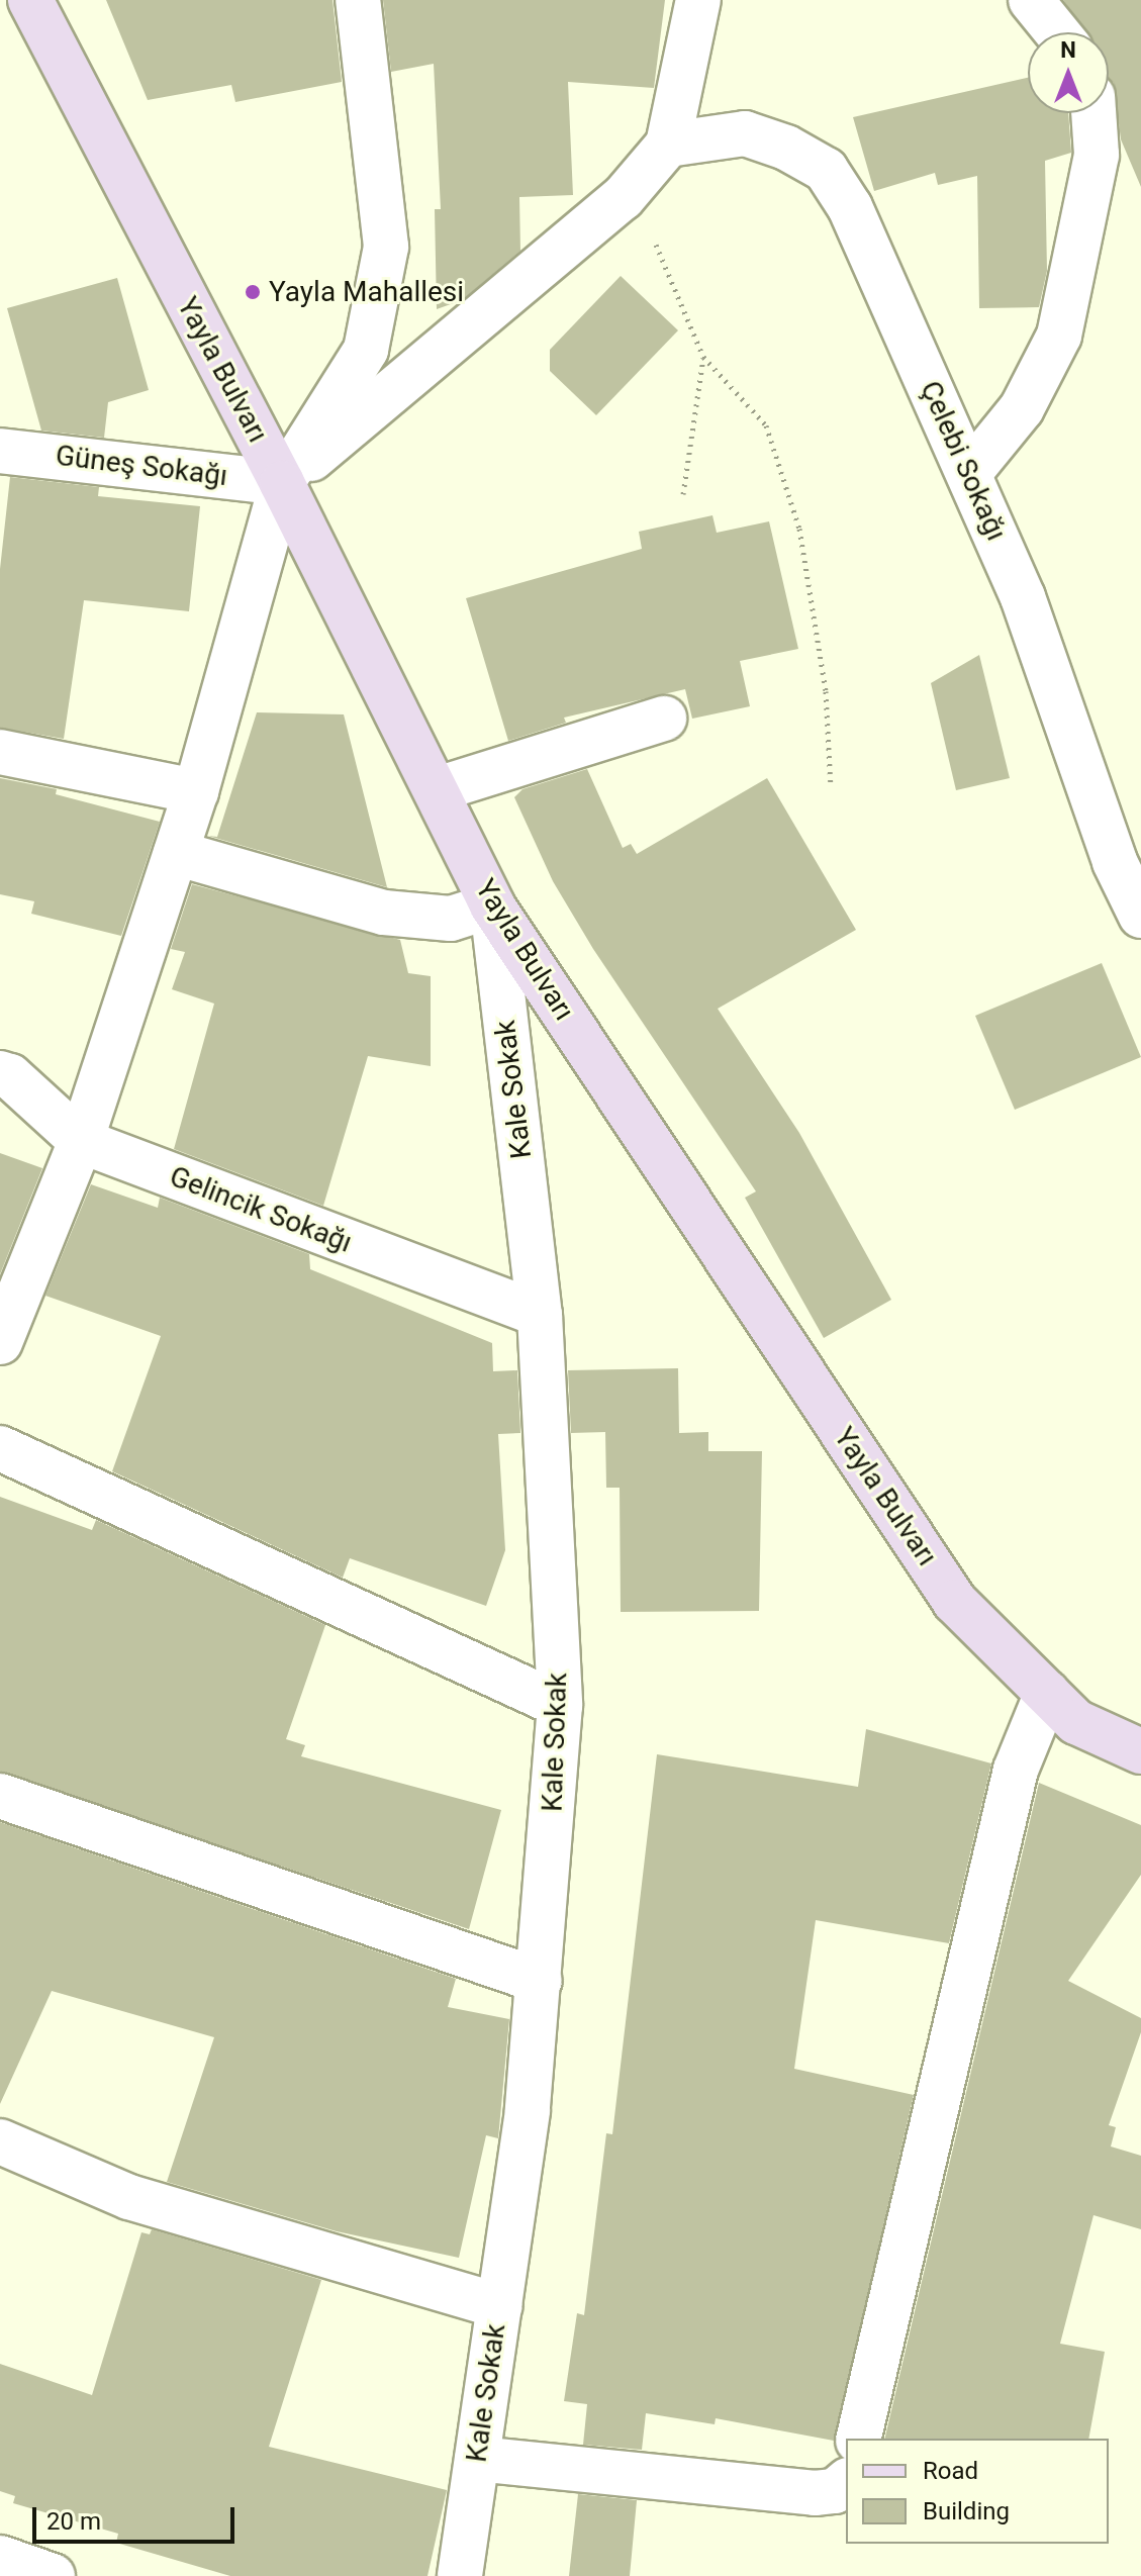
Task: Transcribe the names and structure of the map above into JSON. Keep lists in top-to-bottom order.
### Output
{
  "streets": {
    "main road": ["Yayla Bulvarı"],
    "street": [
      "Çelebi Sokağı",
      "Güneş Sokağı",
      "Kale Sokak",
      "Gelincik Sokağı"
    ]
  },
  "crossings": [
    ["Yayla Bulvarı", "Güneş Sokağı"],
    ["Yayla Bulvarı", "Kale Sokak"],
    ["Kale Sokak", "Gelincik Sokağı"]
  ],
  "places": ["Yayla Mahallesi"],
  "legend": ["Road", "Building"],
  "scale_bar": "20 m",
  "north": "top"
}
